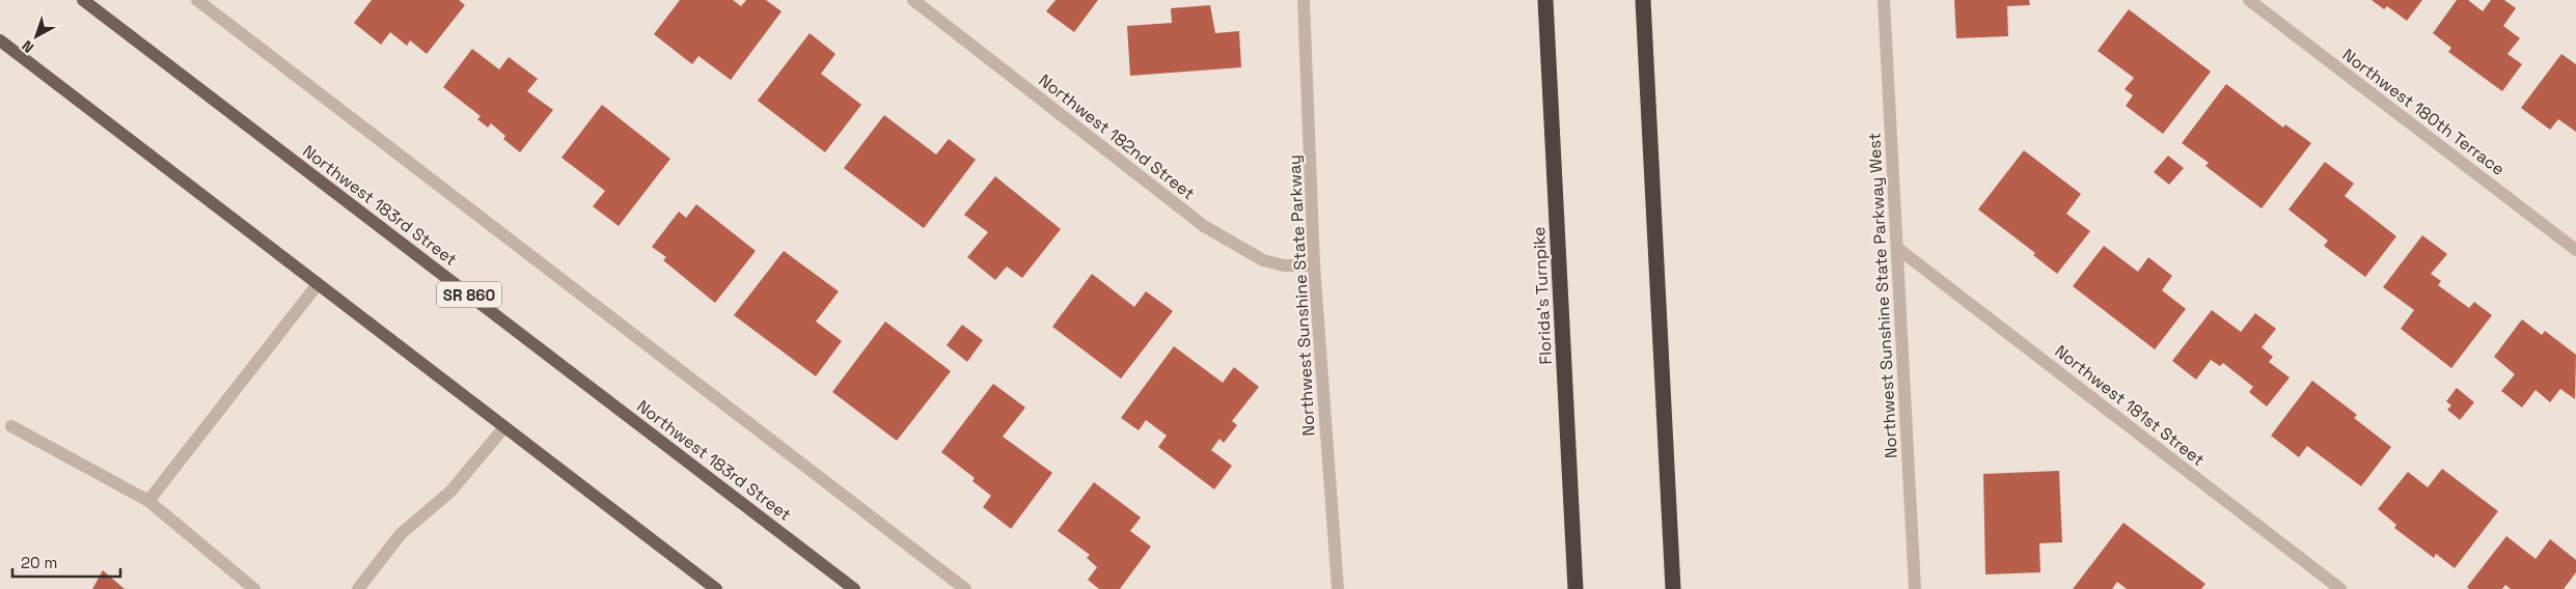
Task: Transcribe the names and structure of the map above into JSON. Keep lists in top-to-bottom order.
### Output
{
  "streets": {
    "highway": ["Florida's Turnpike"],
    "main road": ["Northwest 183rd Street", "SR 860"],
    "street": [
      "Northwest 180th Terrace",
      "Northwest 182nd Street",
      "Northwest Sunshine State Parkway",
      "Northwest Sunshine State Parkway West",
      "Northwest 181st Street"
    ]
  },
  "crossings": [
    ["Northwest 182nd Street", "Northwest Sunshine State Parkway"],
    ["Northwest Sunshine State Parkway West", "Northwest 181st Street"]
  ],
  "scale_bar": "20 m",
  "north": "bottom left"
}
